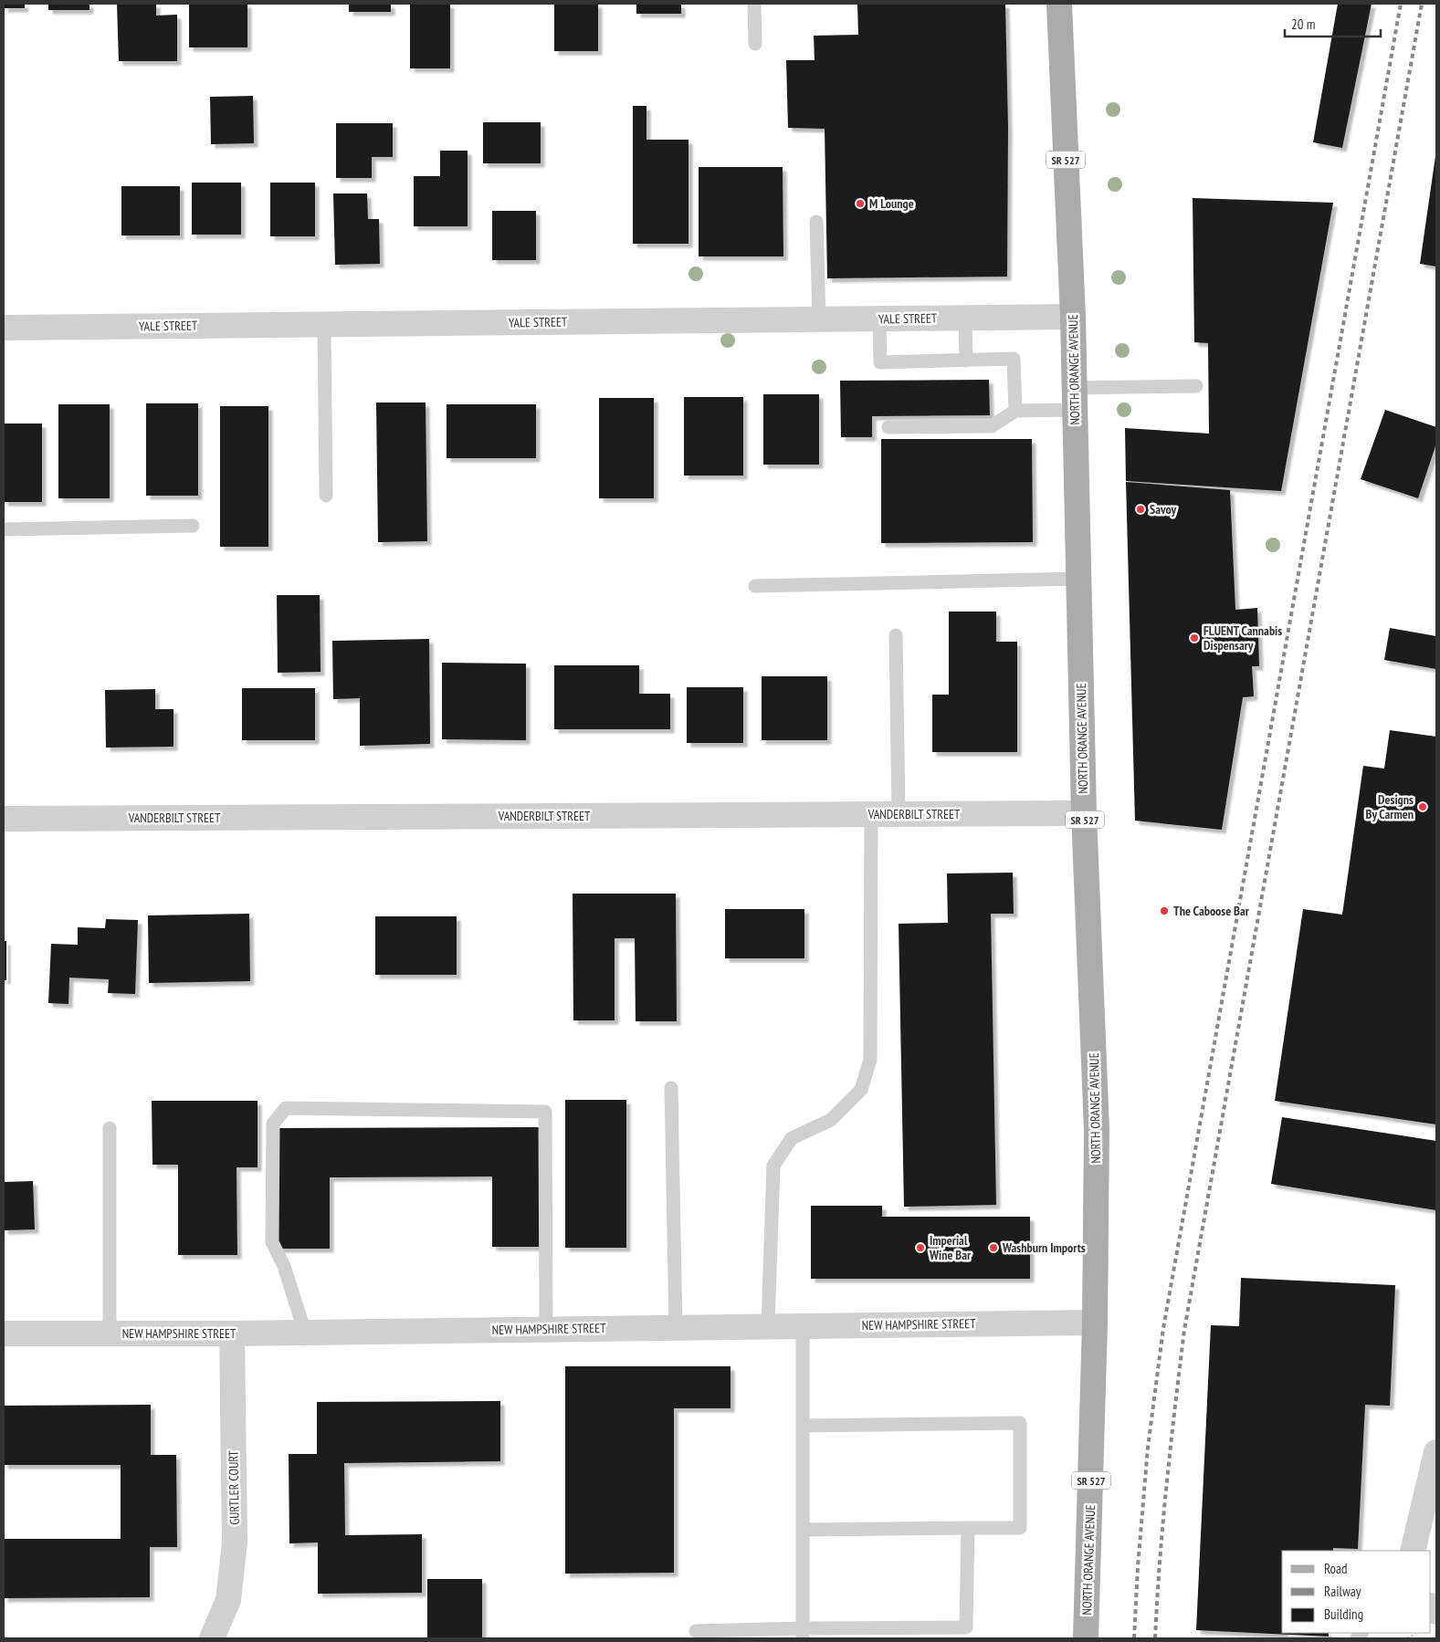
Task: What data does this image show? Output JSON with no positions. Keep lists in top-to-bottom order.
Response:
{
  "streets": {
    "main road": ["SR 527", "NORTH ORANGE AVENUE"],
    "street": [
      "YALE STREET",
      "VANDERBILT STREET",
      "NEW HAMPSHIRE STREET",
      "GURTLER COURT"
    ]
  },
  "crossings": [
    ["YALE STREET", "NORTH ORANGE AVENUE"],
    ["NORTH ORANGE AVENUE", "VANDERBILT STREET"],
    ["NORTH ORANGE AVENUE", "NEW HAMPSHIRE STREET"],
    ["NEW HAMPSHIRE STREET", "GURTLER COURT"]
  ],
  "places": [
    "M Lounge",
    "Savoy",
    "FLUENT Cannabis Dispensary",
    "Designs By Carmen",
    "The Caboose Bar",
    "Imperial Wine Bar",
    "Washburn Imports"
  ],
  "legend": ["Road", "Railway", "Building"],
  "scale_bar": "20 m"
}
